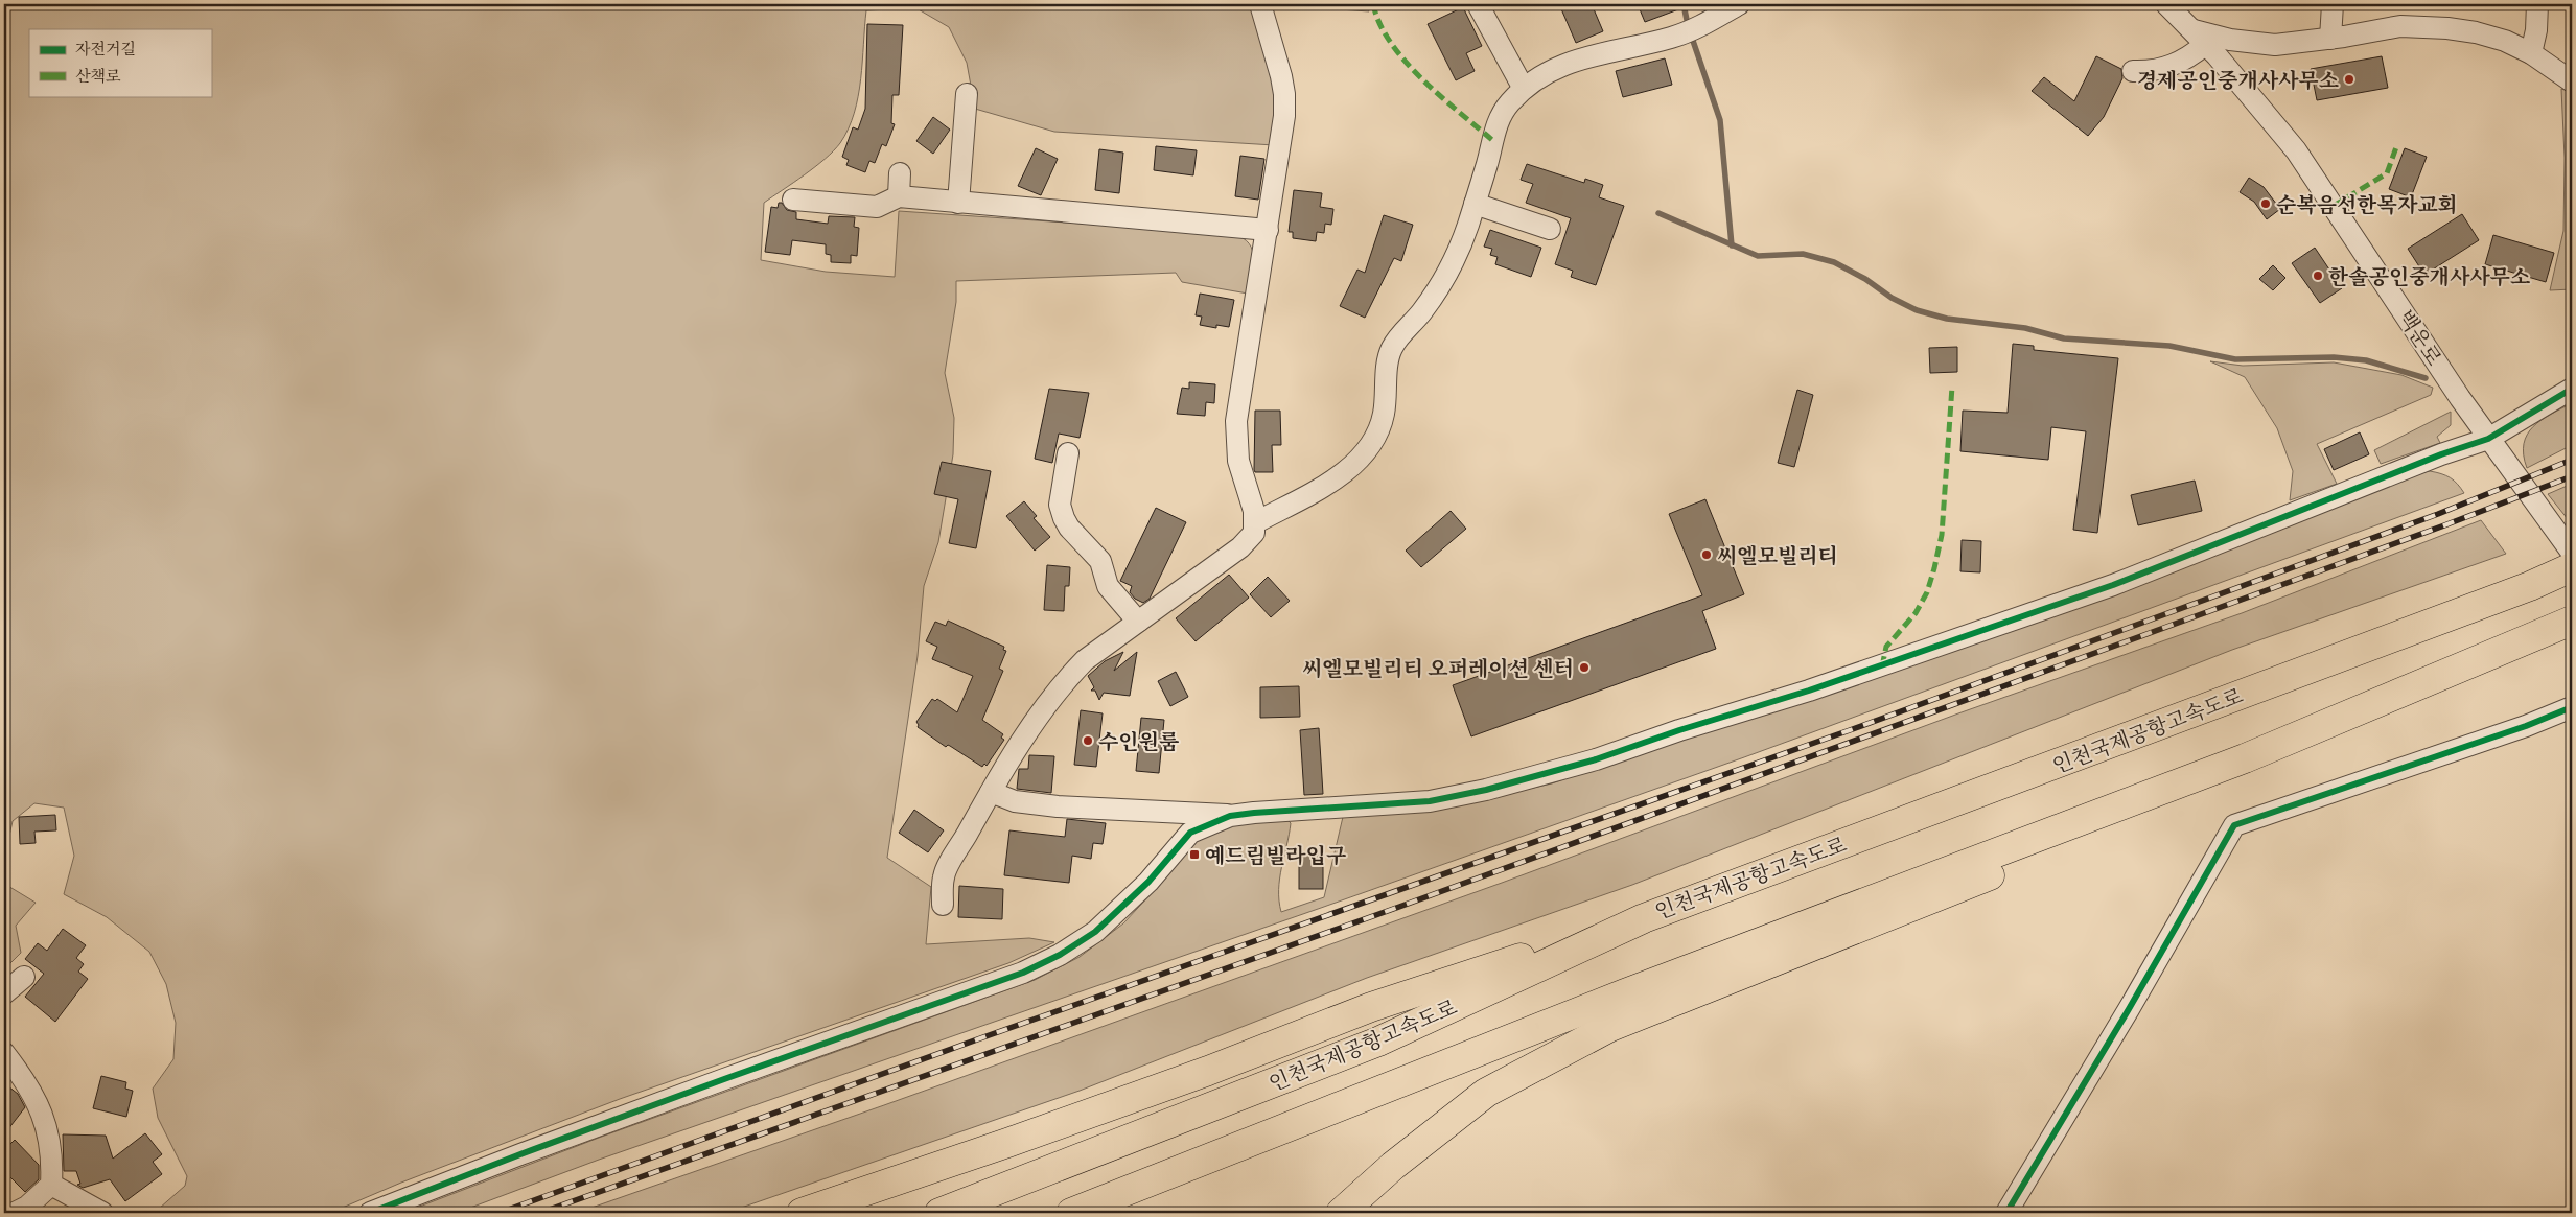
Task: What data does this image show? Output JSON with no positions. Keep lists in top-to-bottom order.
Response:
{
  "streets": {
    "highway": ["인천국제공항고속도로"],
    "street": ["백운로"]
  },
  "places": {
    "other": [
      "경제공인중개사사무소",
      "순복음선한목자교회",
      "한솔공인중개사사무소",
      "씨엘모빌리티",
      "씨엘모빌리티 오퍼레이션 센터",
      "수인원룸"
    ],
    "transit": ["예드림빌라입구"]
  },
  "legend": ["자전거길", "산책로"]
}
